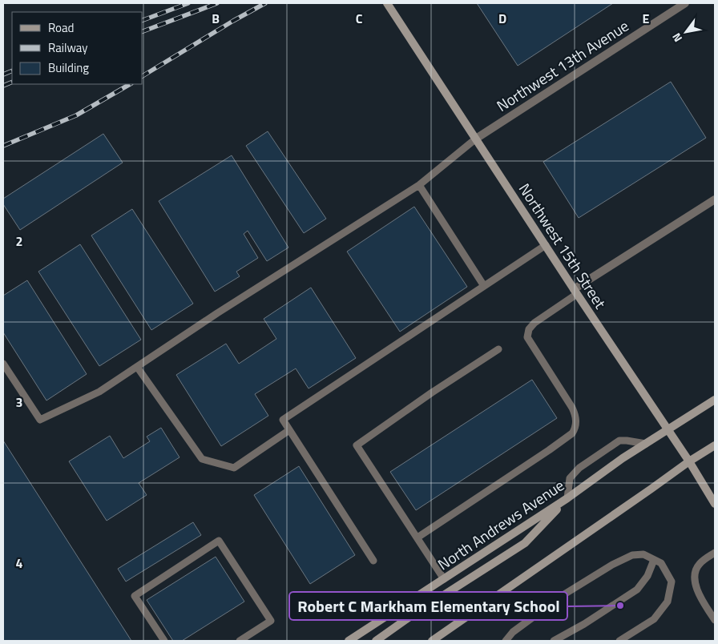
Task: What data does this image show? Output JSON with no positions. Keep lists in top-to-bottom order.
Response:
{
  "streets": {
    "street": ["Northwest 13th Avenue", "Northwest 15th Street", "North Andrews Avenue"]
  },
  "crossings": [
    ["Northwest 13th Avenue", "Northwest 15th Street"],
    ["Northwest 15th Street", "North Andrews Avenue"]
  ],
  "places": ["Robert C Markham Elementary School"],
  "legend": ["Road", "Railway", "Building"],
  "north": "bottom left",
  "grid": {
    "columns": [
      "B",
      "C",
      "D",
      "E"
    ],
    "rows": ["2", "3", "4"]
  }
}
